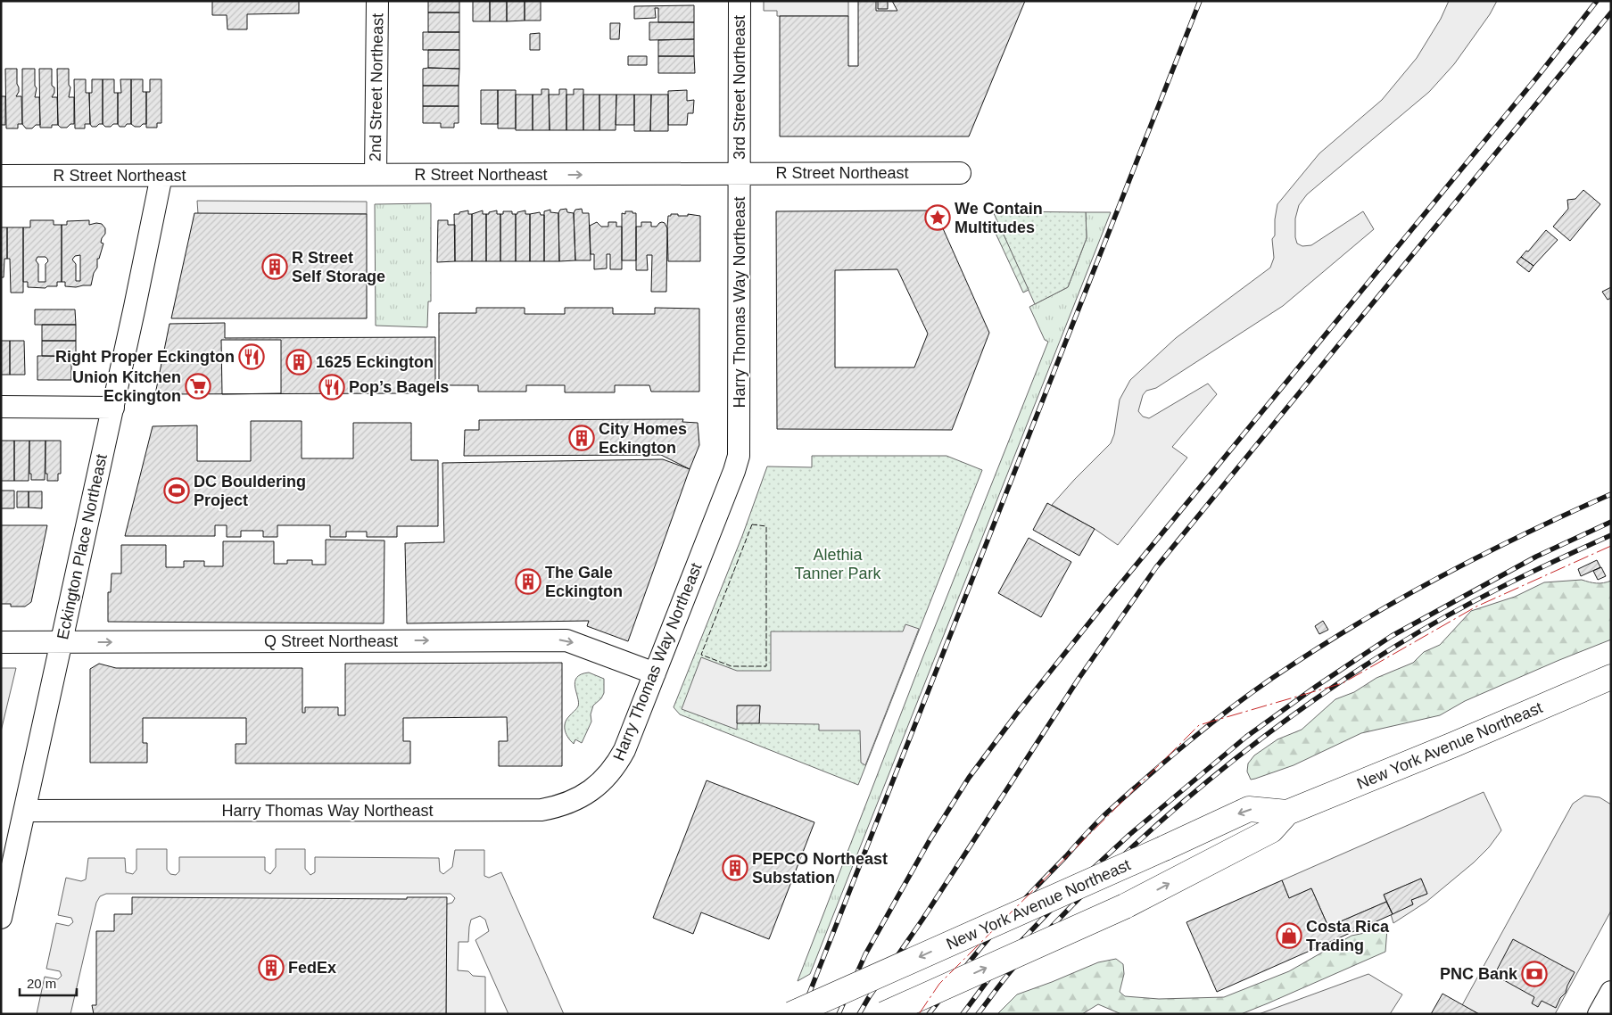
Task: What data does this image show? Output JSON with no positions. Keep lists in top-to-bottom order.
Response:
{
  "streets": {
    "highway": ["New York Avenue Northeast"],
    "street": [
      "2nd Street Northeast",
      "3rd Street Northeast",
      "R Street Northeast",
      "Harry Thomas Way Northeast",
      "Eckington Place Northeast",
      "Q Street Northeast"
    ]
  },
  "crossings": [
    ["2nd Street Northeast", "R Street Northeast"],
    ["3rd Street Northeast", "R Street Northeast"],
    ["3rd Street Northeast", "Harry Thomas Way Northeast"],
    ["R Street Northeast", "Harry Thomas Way Northeast"],
    ["R Street Northeast", "Eckington Place Northeast"],
    ["Harry Thomas Way Northeast", "Eckington Place Northeast"],
    ["Harry Thomas Way Northeast", "Q Street Northeast"],
    ["Eckington Place Northeast", "Q Street Northeast"]
  ],
  "one_way": ["R Street Northeast", "Q Street Northeast"],
  "parks": ["Alethia Tanner Park"],
  "places": {
    "place": ["We Contain Multitudes"],
    "building": [
      "R Street Self Storage",
      "1625 Eckington",
      "City Homes Eckington",
      "The Gale Eckington",
      "PEPCO Northeast Substation",
      "FedEx"
    ],
    "restaurant": ["Right Proper Eckington", "Pop’s Bagels"],
    "supermarket": ["Union Kitchen Eckington"],
    "sports": ["DC Bouldering Project"],
    "shop": ["Costa Rica Trading"],
    "bank": ["PNC Bank"]
  },
  "scale_bar": "20 m"
}
